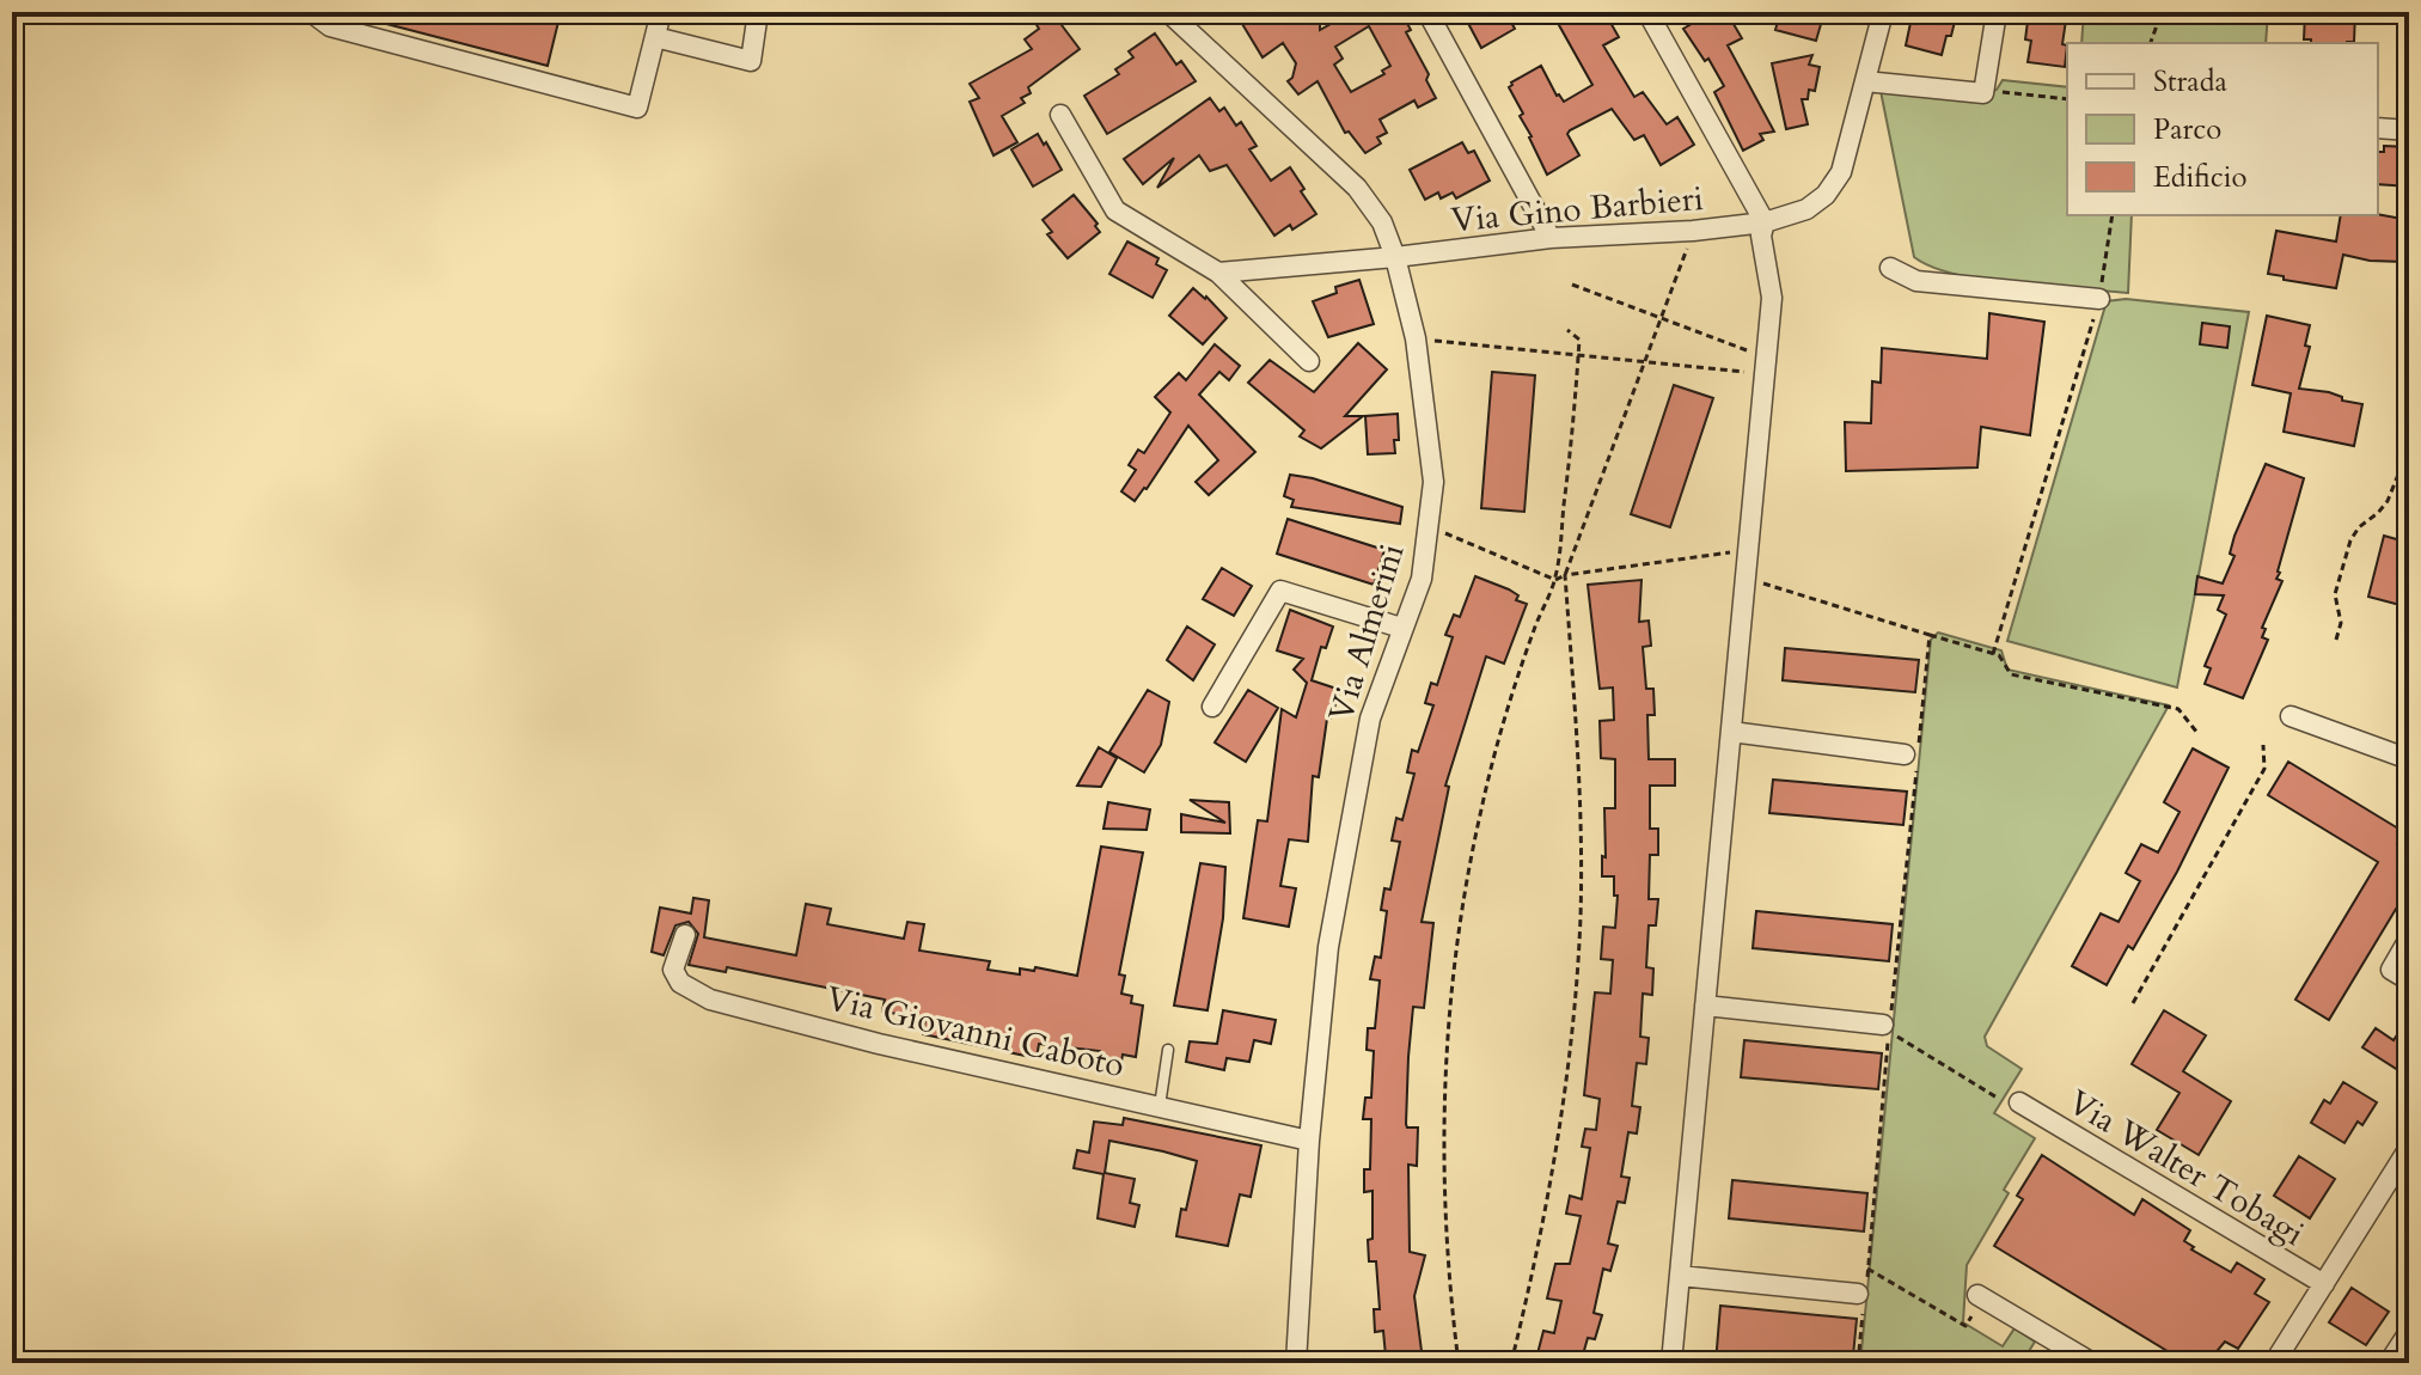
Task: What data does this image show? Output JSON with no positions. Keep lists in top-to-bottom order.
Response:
{
  "streets": {
    "street": [
      "Via Gino Barbieri",
      "Via Almerini",
      "Via Giovanni Caboto",
      "Via Walter Tobagi"
    ]
  },
  "crossings": [
    ["Via Gino Barbieri", "Via Almerini"],
    ["Via Almerini", "Via Giovanni Caboto"]
  ],
  "legend": ["Strada", "Parco", "Edificio"]
}
